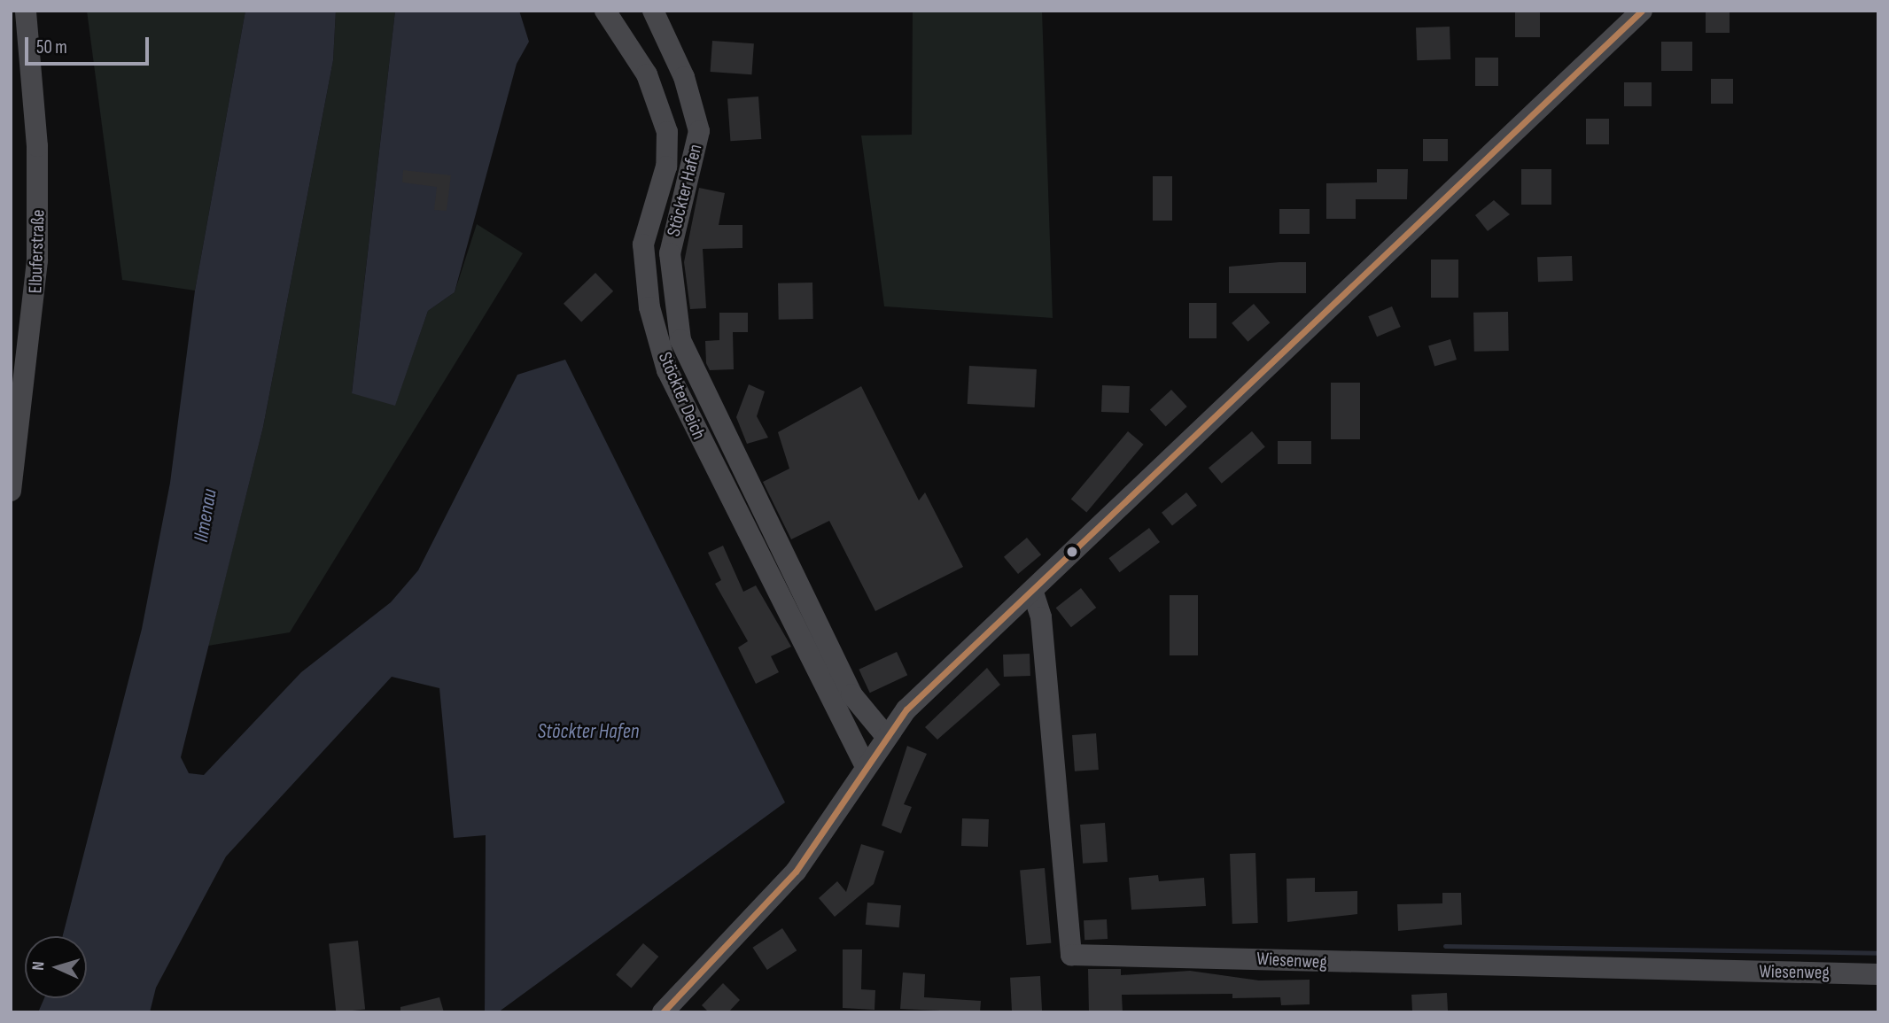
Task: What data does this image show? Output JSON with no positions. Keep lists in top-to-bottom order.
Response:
{
  "streets": {
    "street": [
      "Stöckter Hafen",
      "Elbuferstraße",
      "Stöckter Deich",
      "Wiesenweg"
    ]
  },
  "water": ["Ilmenau", "Stöckter Hafen"],
  "scale_bar": "50 m",
  "north": "left"
}
